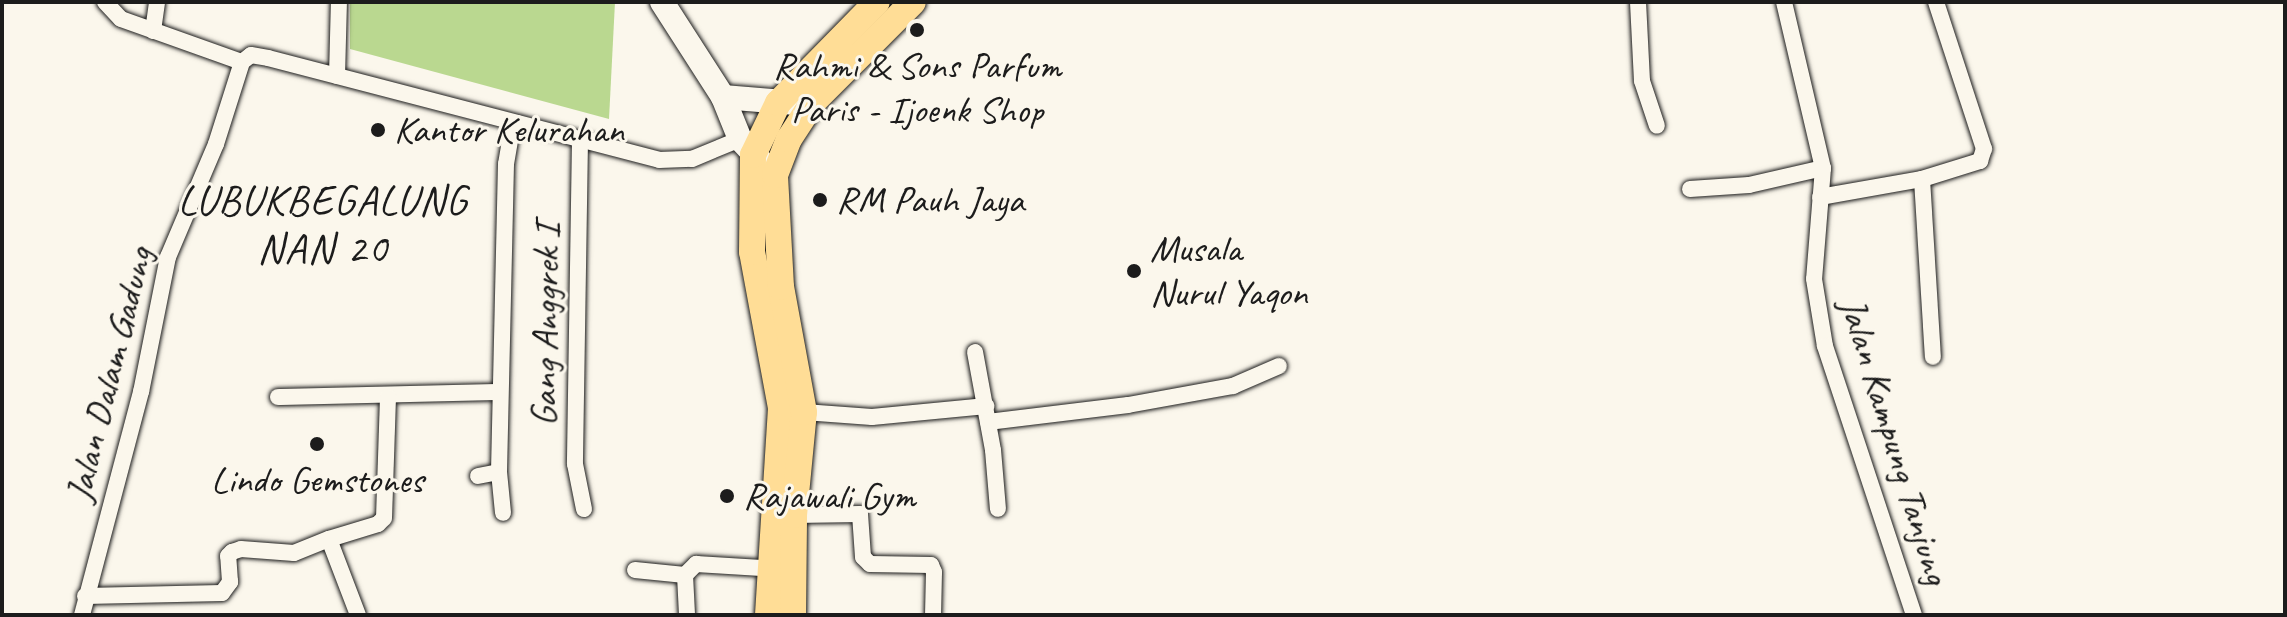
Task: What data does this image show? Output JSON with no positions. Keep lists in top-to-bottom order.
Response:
{
  "streets": {
    "street": ["Gang Anggrek I", "Jalan Dalam Gadung", "Jalan Kampung Tanjung"]
  },
  "districts": ["LUBUKBEGALUNG NAN 20"],
  "places": [
    "Rahmi & Sons Parfum Paris - Ijoenk Shop",
    "Kantor Kelurahan",
    "RM Pauh Jaya",
    "Musala Nurul Yaqon",
    "Lindo Gemstones",
    "Rajawali Gym"
  ]
}
